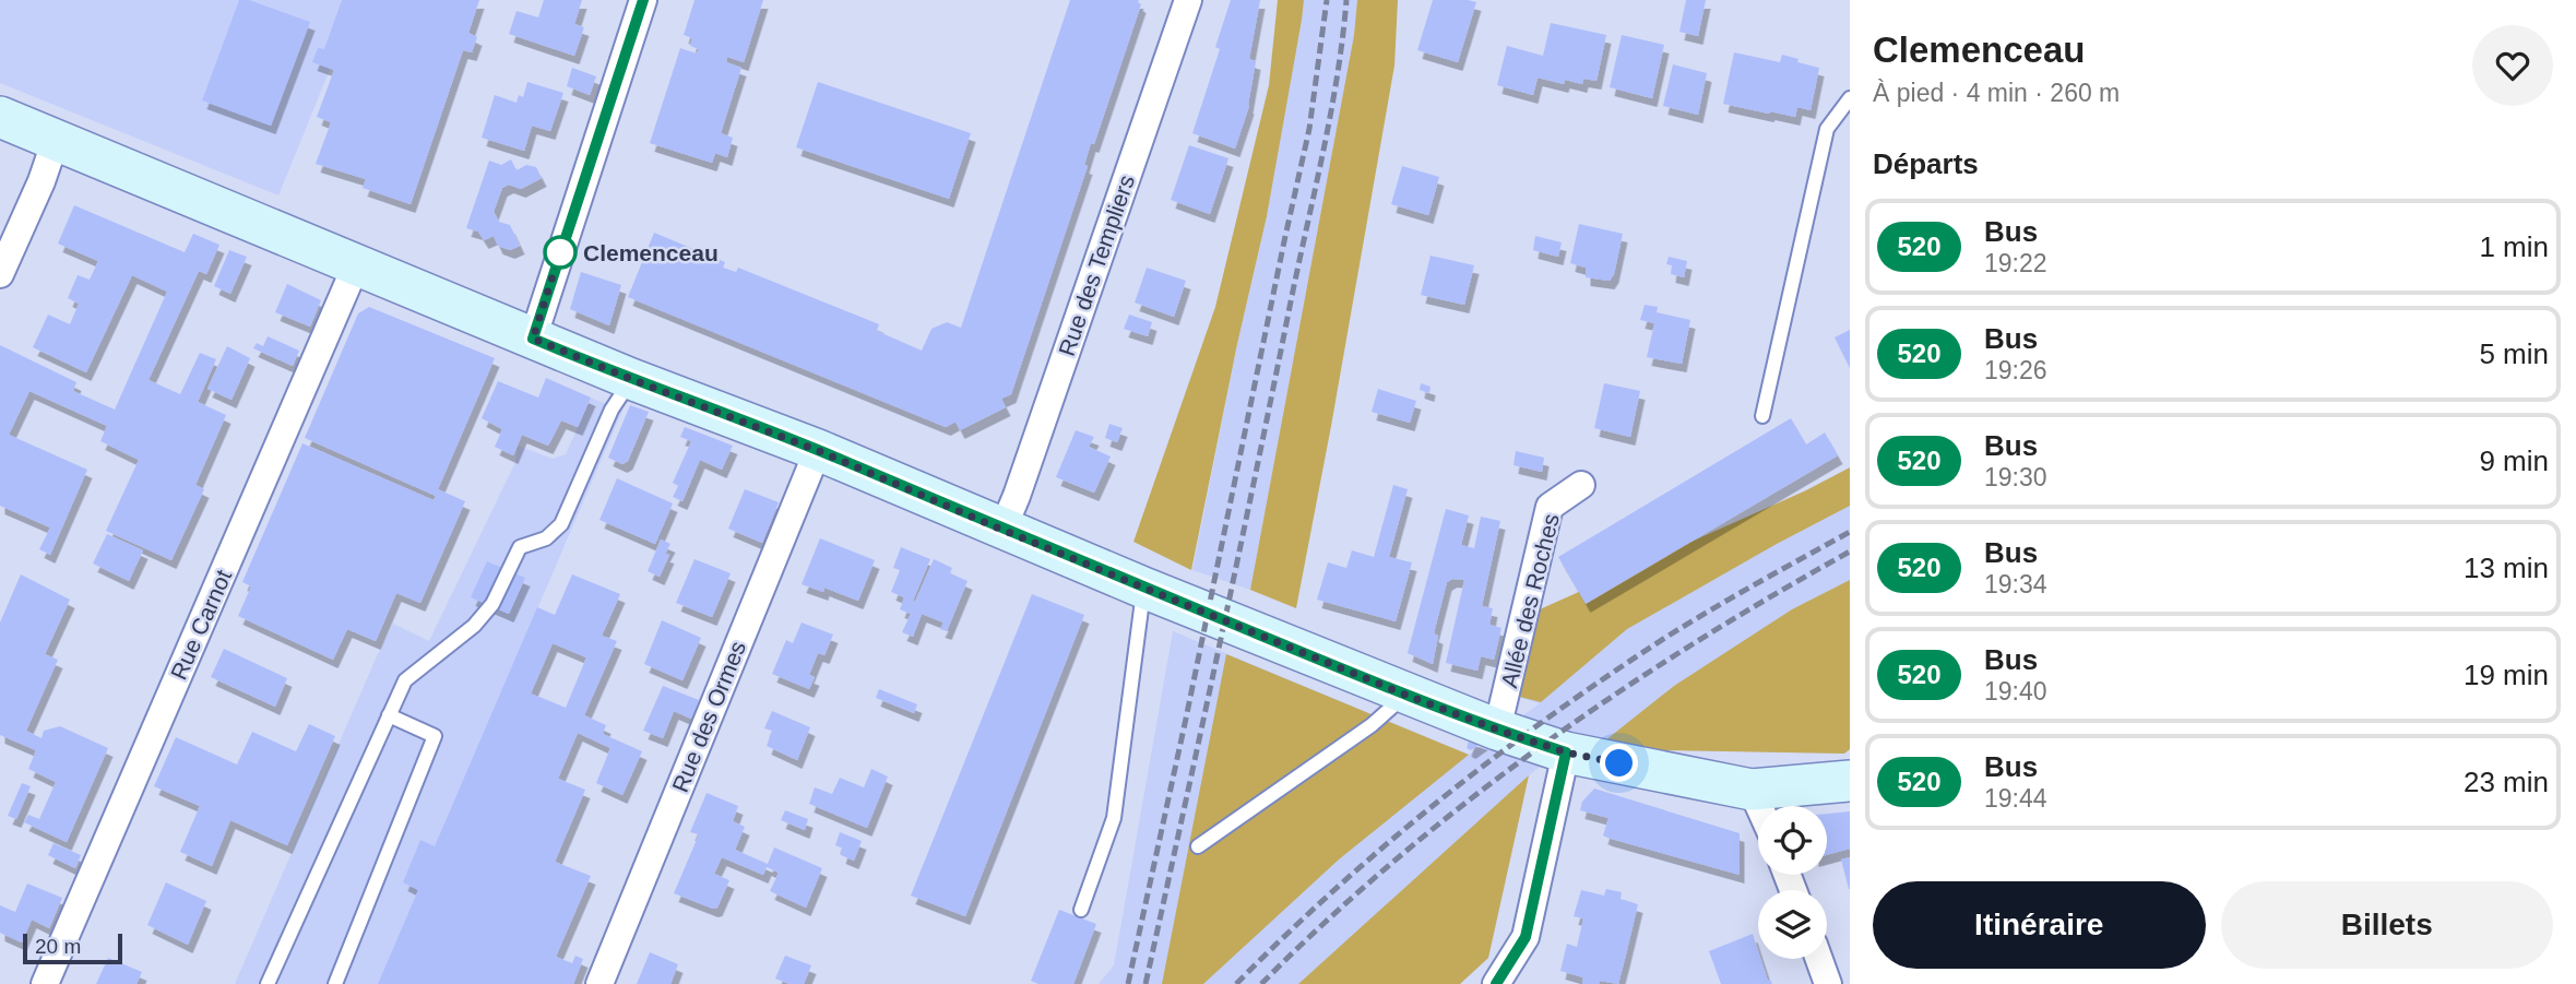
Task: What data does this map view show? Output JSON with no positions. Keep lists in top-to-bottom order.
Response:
{
  "streets": {
    "street": [
      "Rue des Templiers",
      "Allée des Roches",
      "Rue Carnot",
      "Rue des Ormes"
    ]
  },
  "places": ["Clemenceau"],
  "lines": ["bus line 520"],
  "scale_bar": "20 m",
  "page": {
    "heading": [
      ["Clemenceau", "À pied · 4 min · 260 m"],
      "Départs"
    ],
    "list": [
      {
        "mark": "520",
        "name": "Bus",
        "note": "19:22",
        "value": "1 min"
      },
      {
        "mark": "520",
        "name": "Bus",
        "note": "19:26",
        "value": "5 min"
      },
      {
        "mark": "520",
        "name": "Bus",
        "note": "19:30",
        "value": "9 min"
      },
      {
        "mark": "520",
        "name": "Bus",
        "note": "19:34",
        "value": "13 min"
      },
      {
        "mark": "520",
        "name": "Bus",
        "note": "19:40",
        "value": "19 min"
      },
      {
        "mark": "520",
        "name": "Bus",
        "note": "19:44",
        "value": "23 min"
      }
    ],
    "buttons": ["Itinéraire", "Billets"],
    "scale": "20 m"
  }
}
